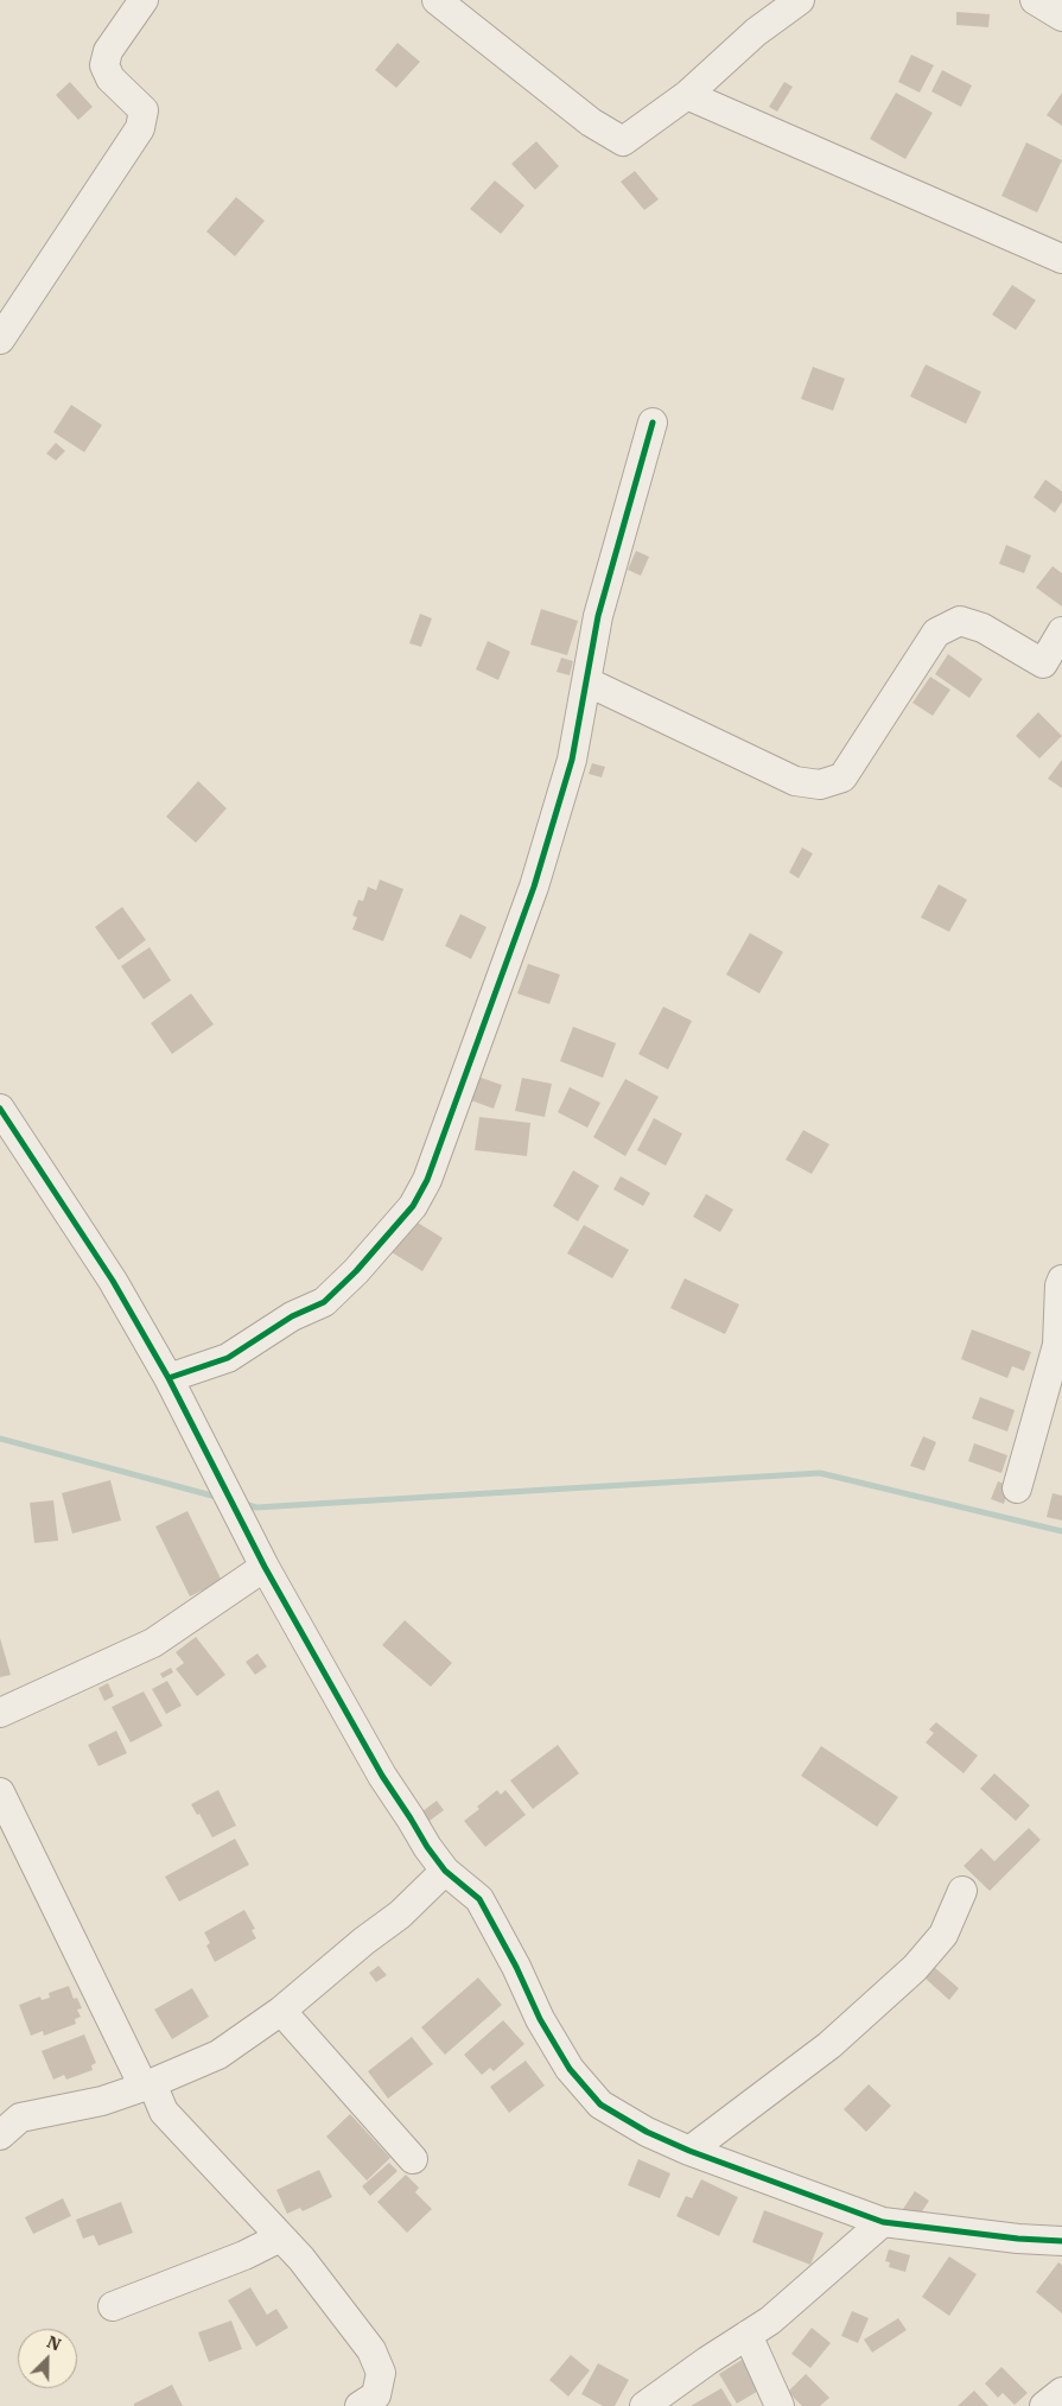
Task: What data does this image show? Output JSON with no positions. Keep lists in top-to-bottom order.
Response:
{
  "north": "top right"
}
